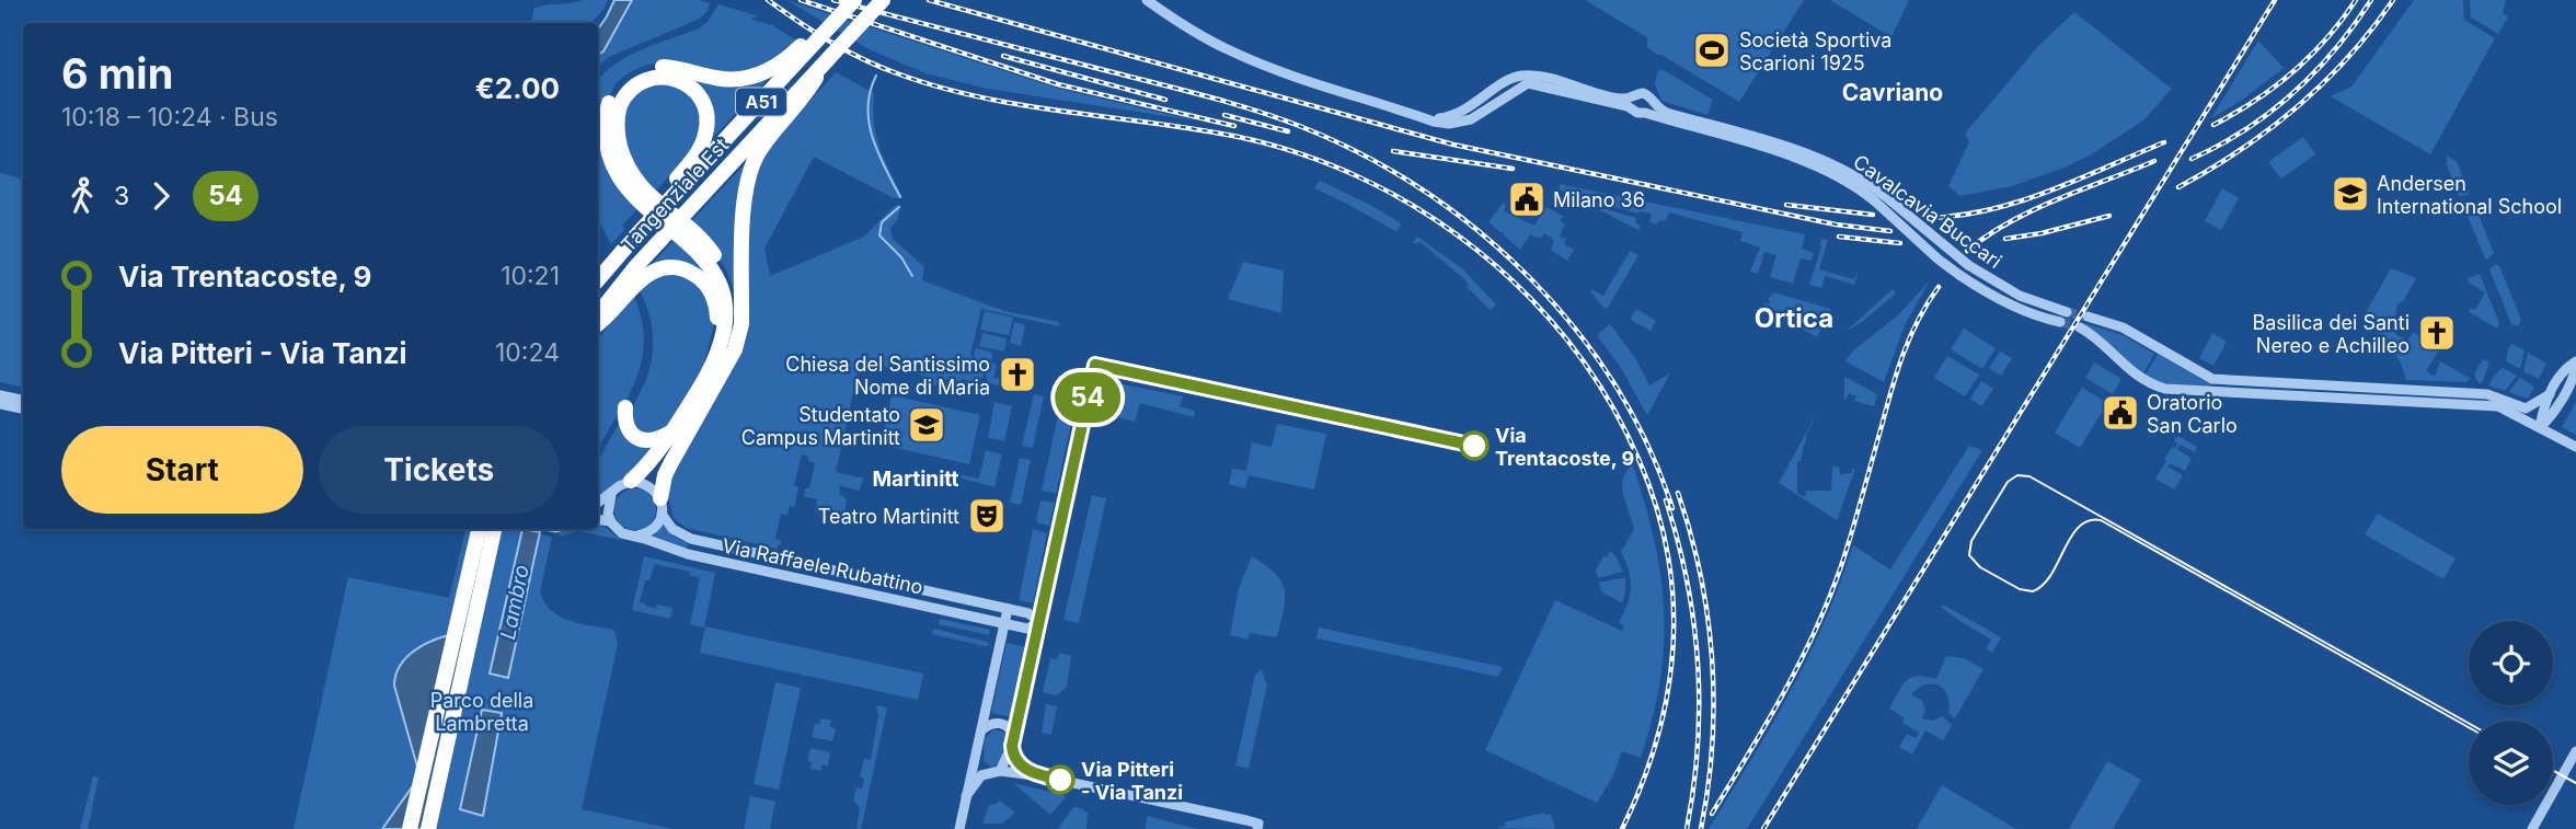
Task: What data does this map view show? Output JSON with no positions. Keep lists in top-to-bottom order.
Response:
{
  "streets": {
    "highway": ["A51", "Tangenziale Est"],
    "street": ["Cavalcavia Buccari", "Via Raffaele Rubattino"]
  },
  "districts": ["Cavriano", "Ortica", "Martinitt"],
  "water": ["Lambro"],
  "parks": ["Parco della Lambretta"],
  "places": {
    "sports": ["Società Sportiva Scarioni 1925"],
    "school or university": ["Andersen International School", "Studentato Campus Martinitt"],
    "public building": ["Milano 36", "Oratorio San Carlo"],
    "church": ["Basilica dei Santi Nereo e Achilleo", "Chiesa del Santissimo Nome di Maria"],
    "other": ["Via Trentacoste, 9", "Via Pitteri - Via Tanzi"],
    "theatre": ["Teatro Martinitt"]
  },
  "lines": ["bus line 54"],
  "page": {
    "on_map": "54",
    "heading": ["6 min", "10:18 – 10:24 · Bus", "€2.00"],
    "legs": ["3", "54"],
    "list": [
      {
        "name": "Via Trentacoste, 9",
        "value": "10:21"
      },
      {
        "name": "Via Pitteri - Via Tanzi",
        "value": "10:24"
      }
    ],
    "buttons": ["Start", "Tickets"]
  }
}
